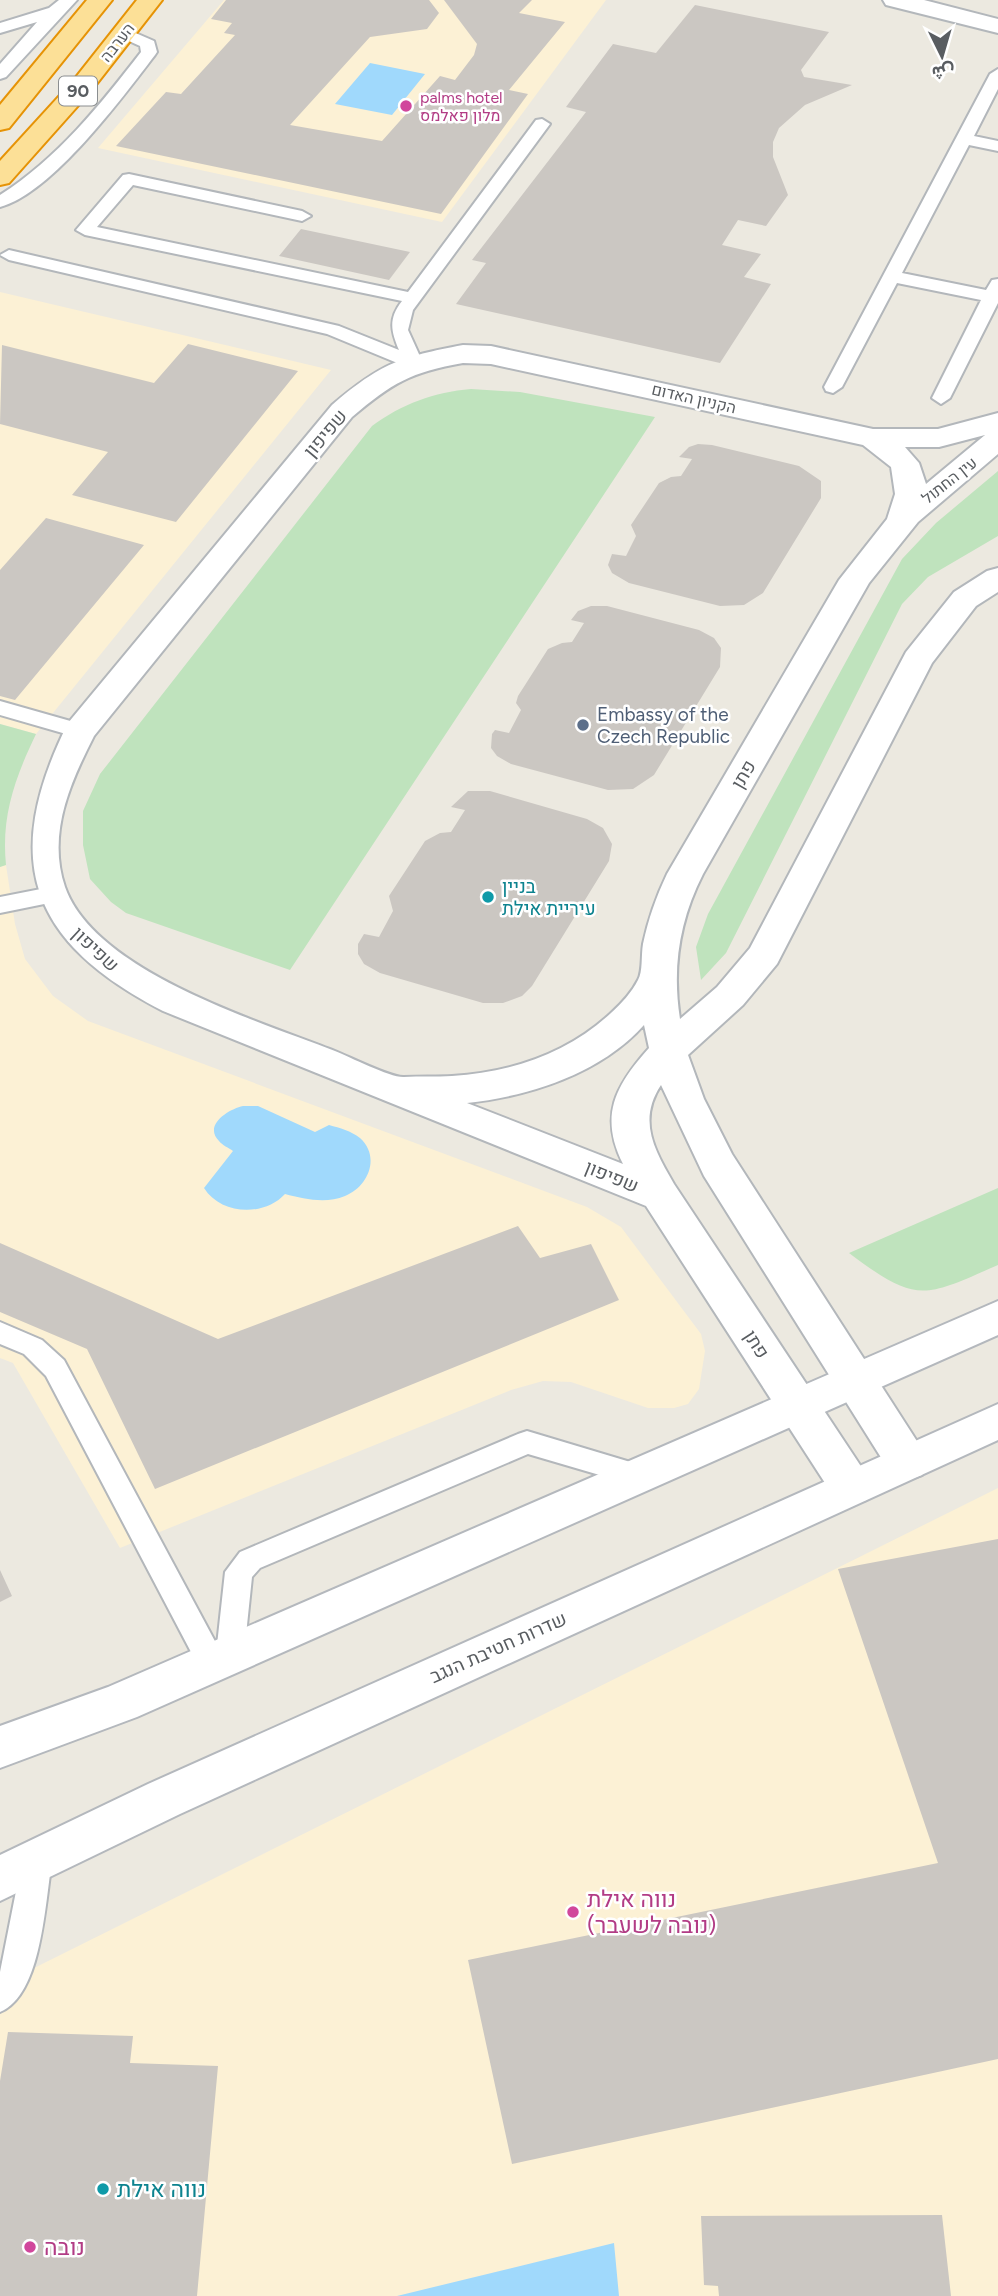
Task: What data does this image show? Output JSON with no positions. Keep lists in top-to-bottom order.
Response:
{
  "streets": {
    "highway": ["הערבה", "90"],
    "street": [
      "הקניון האדום",
      "שפיפון",
      "עין החתול",
      "פתן",
      "שדרות חטיבת הנגב"
    ]
  },
  "crossings": [
    ["הקניון האדום", "שפיפון"],
    ["הקניון האדום", "עין החתול"],
    ["הקניון האדום", "פתן"],
    ["שפיפון", "פתן"],
    ["עין החתול", "פתן"],
    ["פתן", "שדרות חטיבת הנגב"]
  ],
  "places": [
    "palms hotel מלון פאלמס",
    "Embassy of the Czech Republic",
    "בניין עיריית אילת",
    "נווה אילת (נובה לשעבר)",
    "נווה אילת",
    "נובה"
  ],
  "north": "bottom"
}
